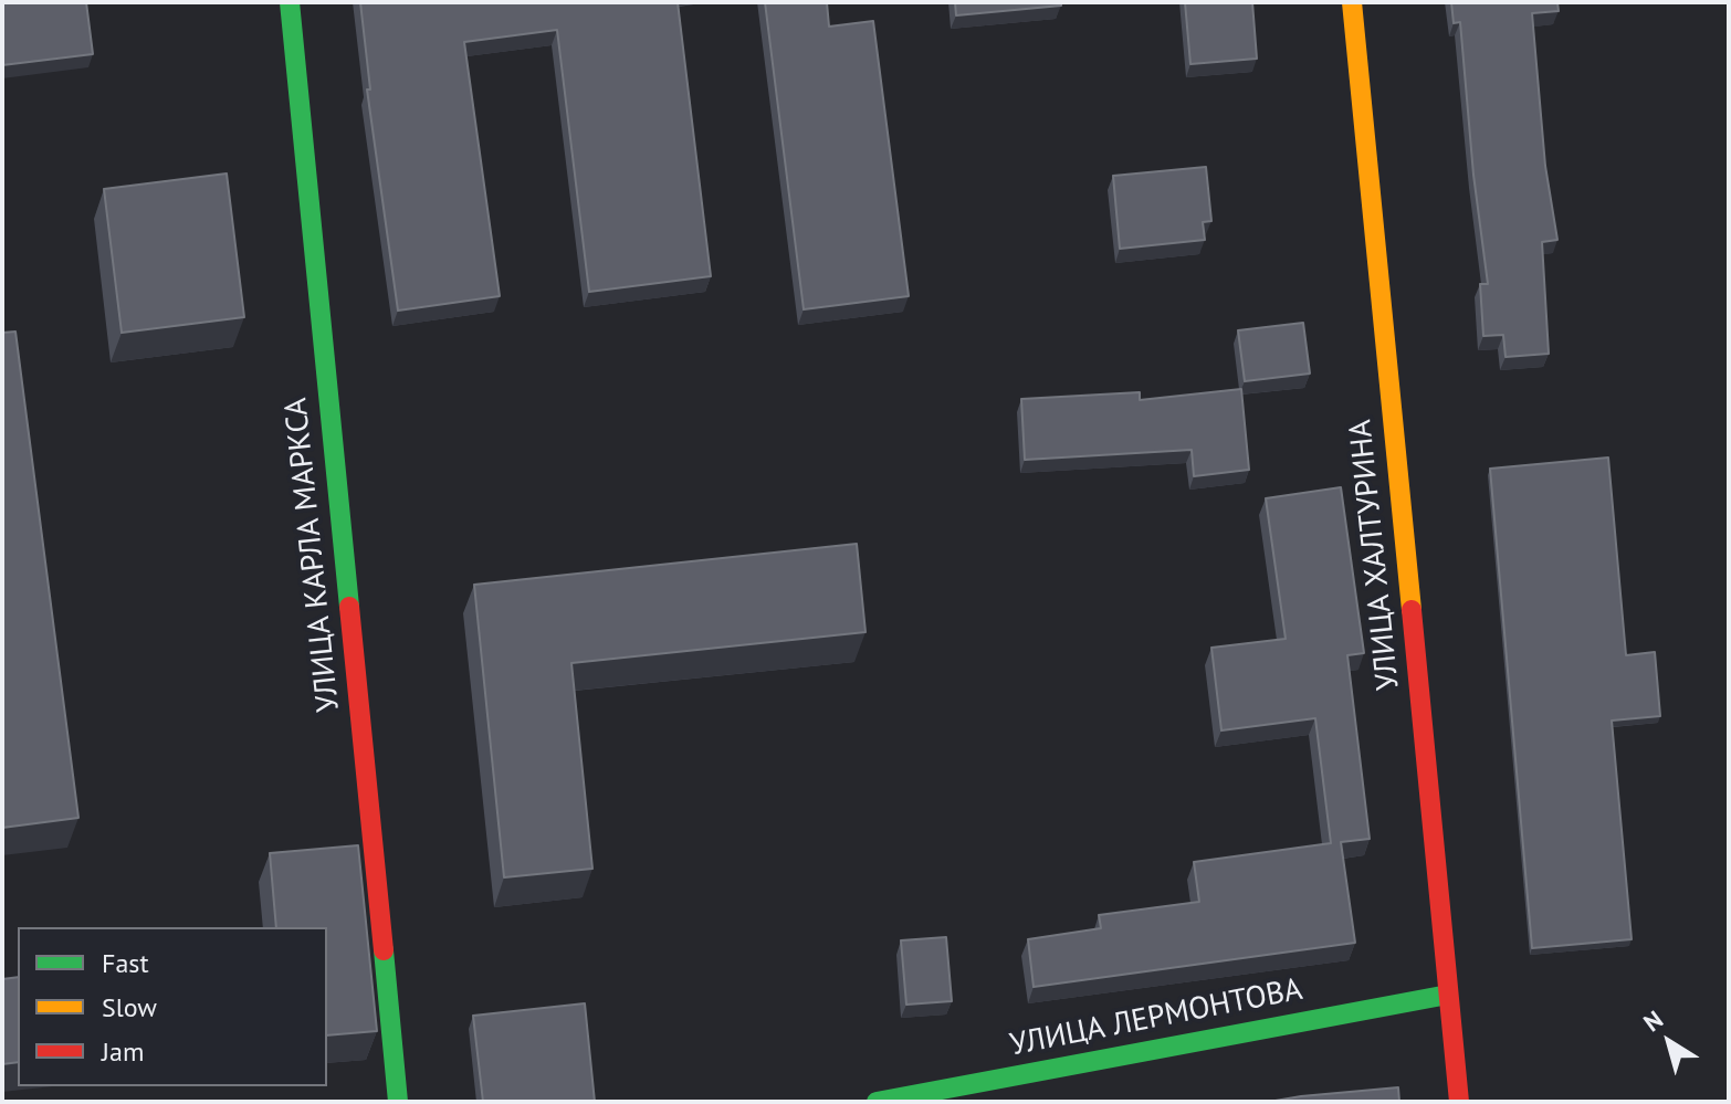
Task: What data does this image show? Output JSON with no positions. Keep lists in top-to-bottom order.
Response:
{
  "streets": {
    "street": ["УЛИЦА КАРЛА МАРКСА", "УЛИЦА ХАЛТУРИНА", "УЛИЦА ЛЕРМОНТОВА"]
  },
  "crossings": [
    ["УЛИЦА ХАЛТУРИНА", "УЛИЦА ЛЕРМОНТОВА"]
  ],
  "legend": ["Fast", "Slow", "Jam"],
  "north": "top left"
}
